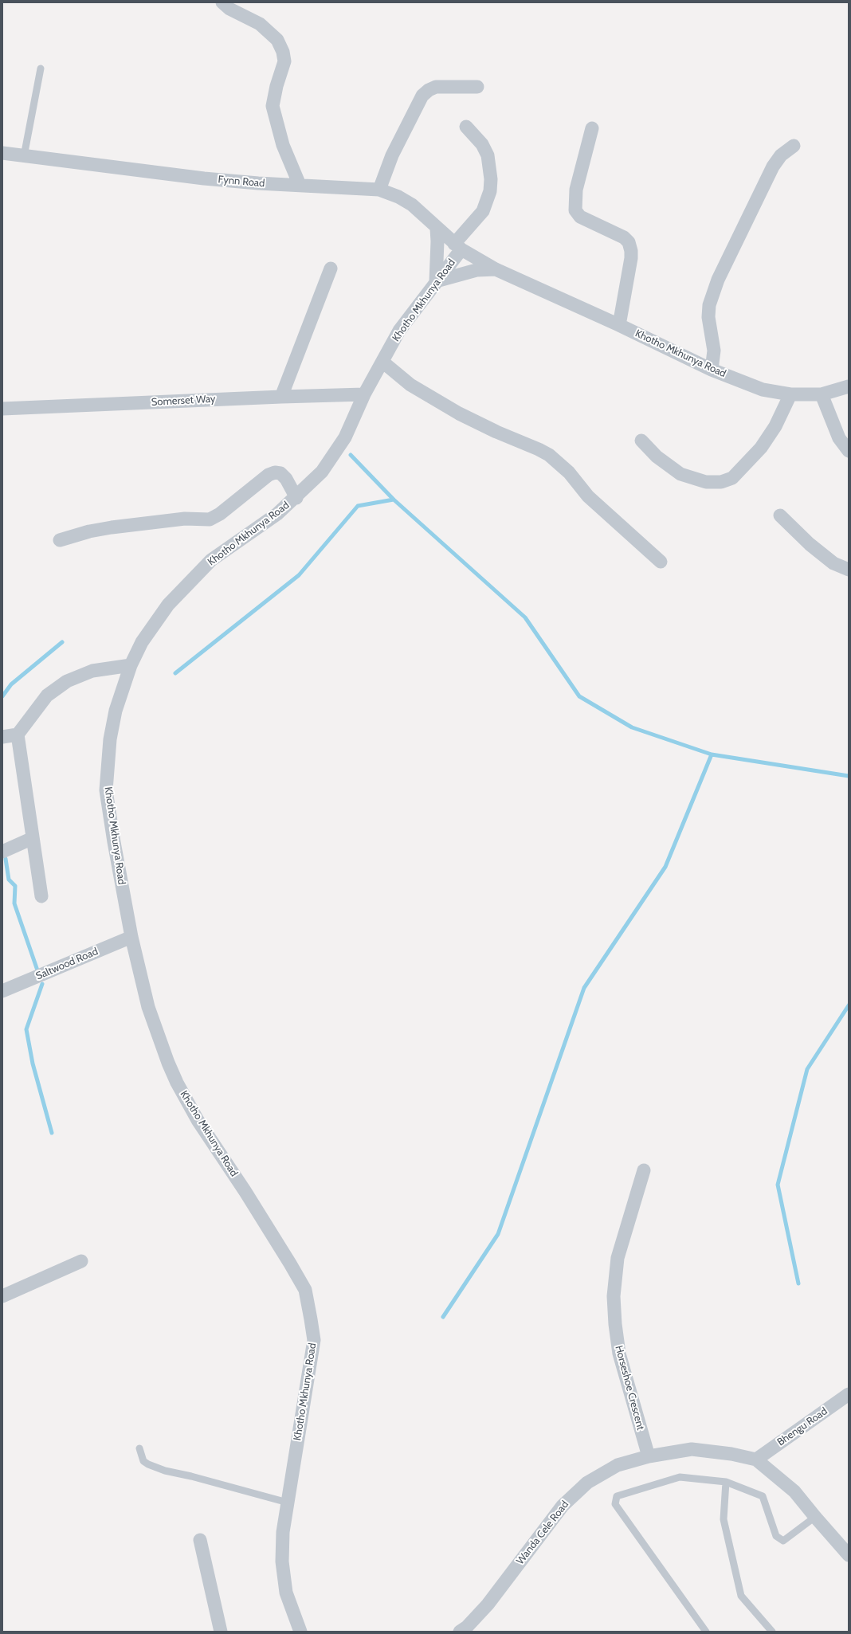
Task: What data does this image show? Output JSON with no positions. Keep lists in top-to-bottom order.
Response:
{
  "streets": {
    "street": [
      "Fynn Road",
      "Khotho Mkhunya Road",
      "Somerset Way",
      "Saltwood Road",
      "Horseshoe Crescent",
      "Bhengu Road",
      "Wanda Cele Road"
    ]
  },
  "crossings": [
    ["Fynn Road", "Khotho Mkhunya Road"],
    ["Khotho Mkhunya Road", "Somerset Way"],
    ["Khotho Mkhunya Road", "Saltwood Road"],
    ["Horseshoe Crescent", "Wanda Cele Road"],
    ["Bhengu Road", "Wanda Cele Road"]
  ]
}
